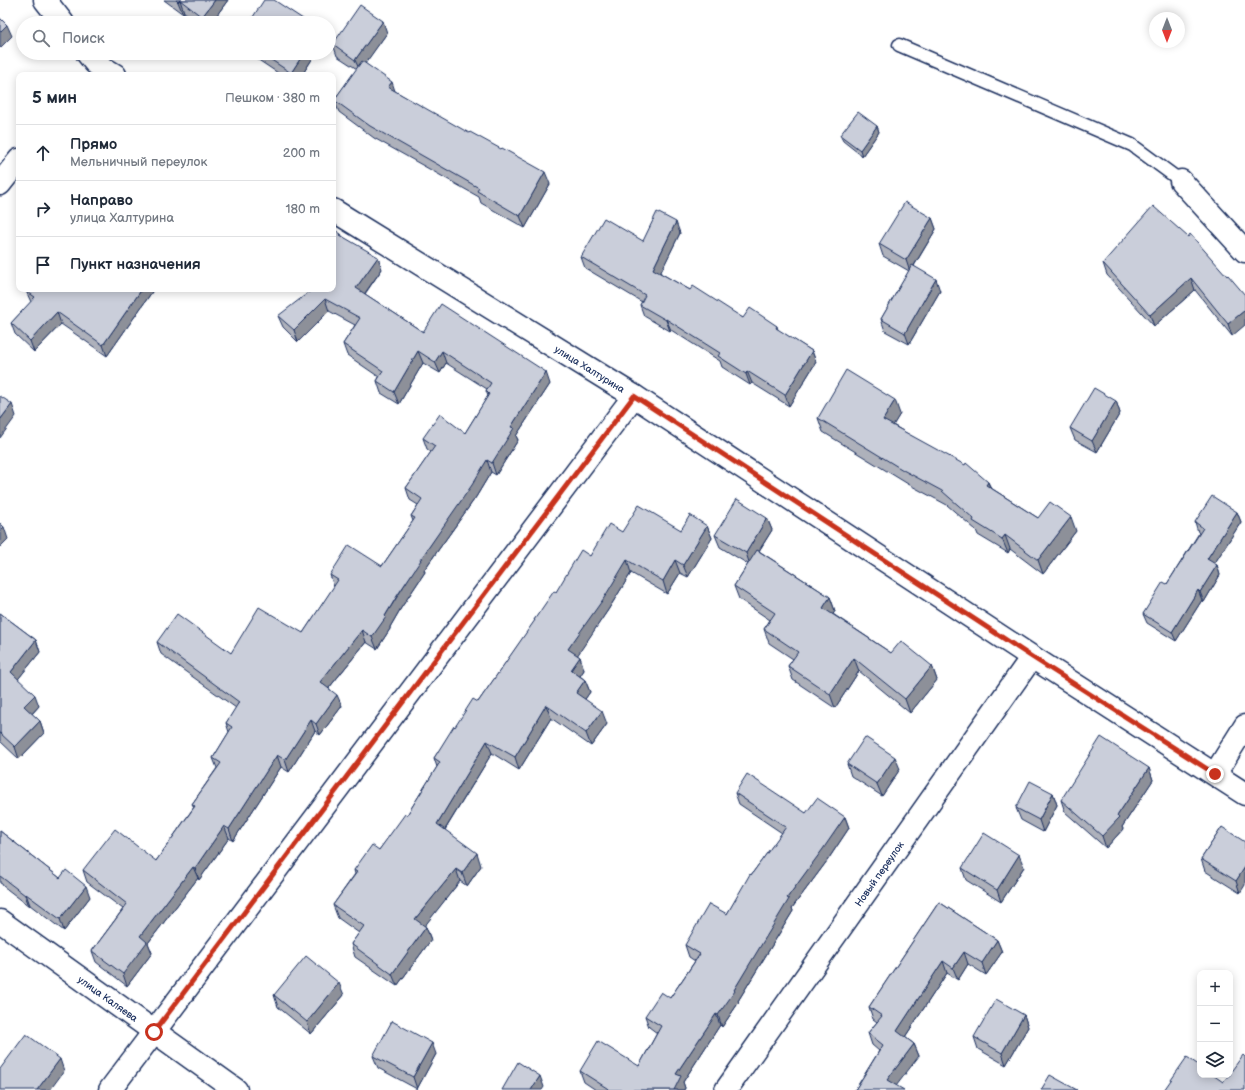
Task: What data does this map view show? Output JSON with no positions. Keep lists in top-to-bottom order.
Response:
{
  "streets": {
    "street": ["улица Халтурина", "Новый переулок", "улица Каляева"]
  },
  "crossings": [
    ["улица Халтурина", "Новый переулок"]
  ],
  "north": "bottom",
  "page": {
    "search": "Поиск",
    "heading": ["5 мин", "Пешком · 380 m"],
    "list": [
      ["Прямо", "Мельничный переулок", "200 m"],
      ["Направо", "улица Халтурина", "180 m"],
      "Пункт назначения"
    ],
    "map_buttons": ["+", "−"]
  }
}
